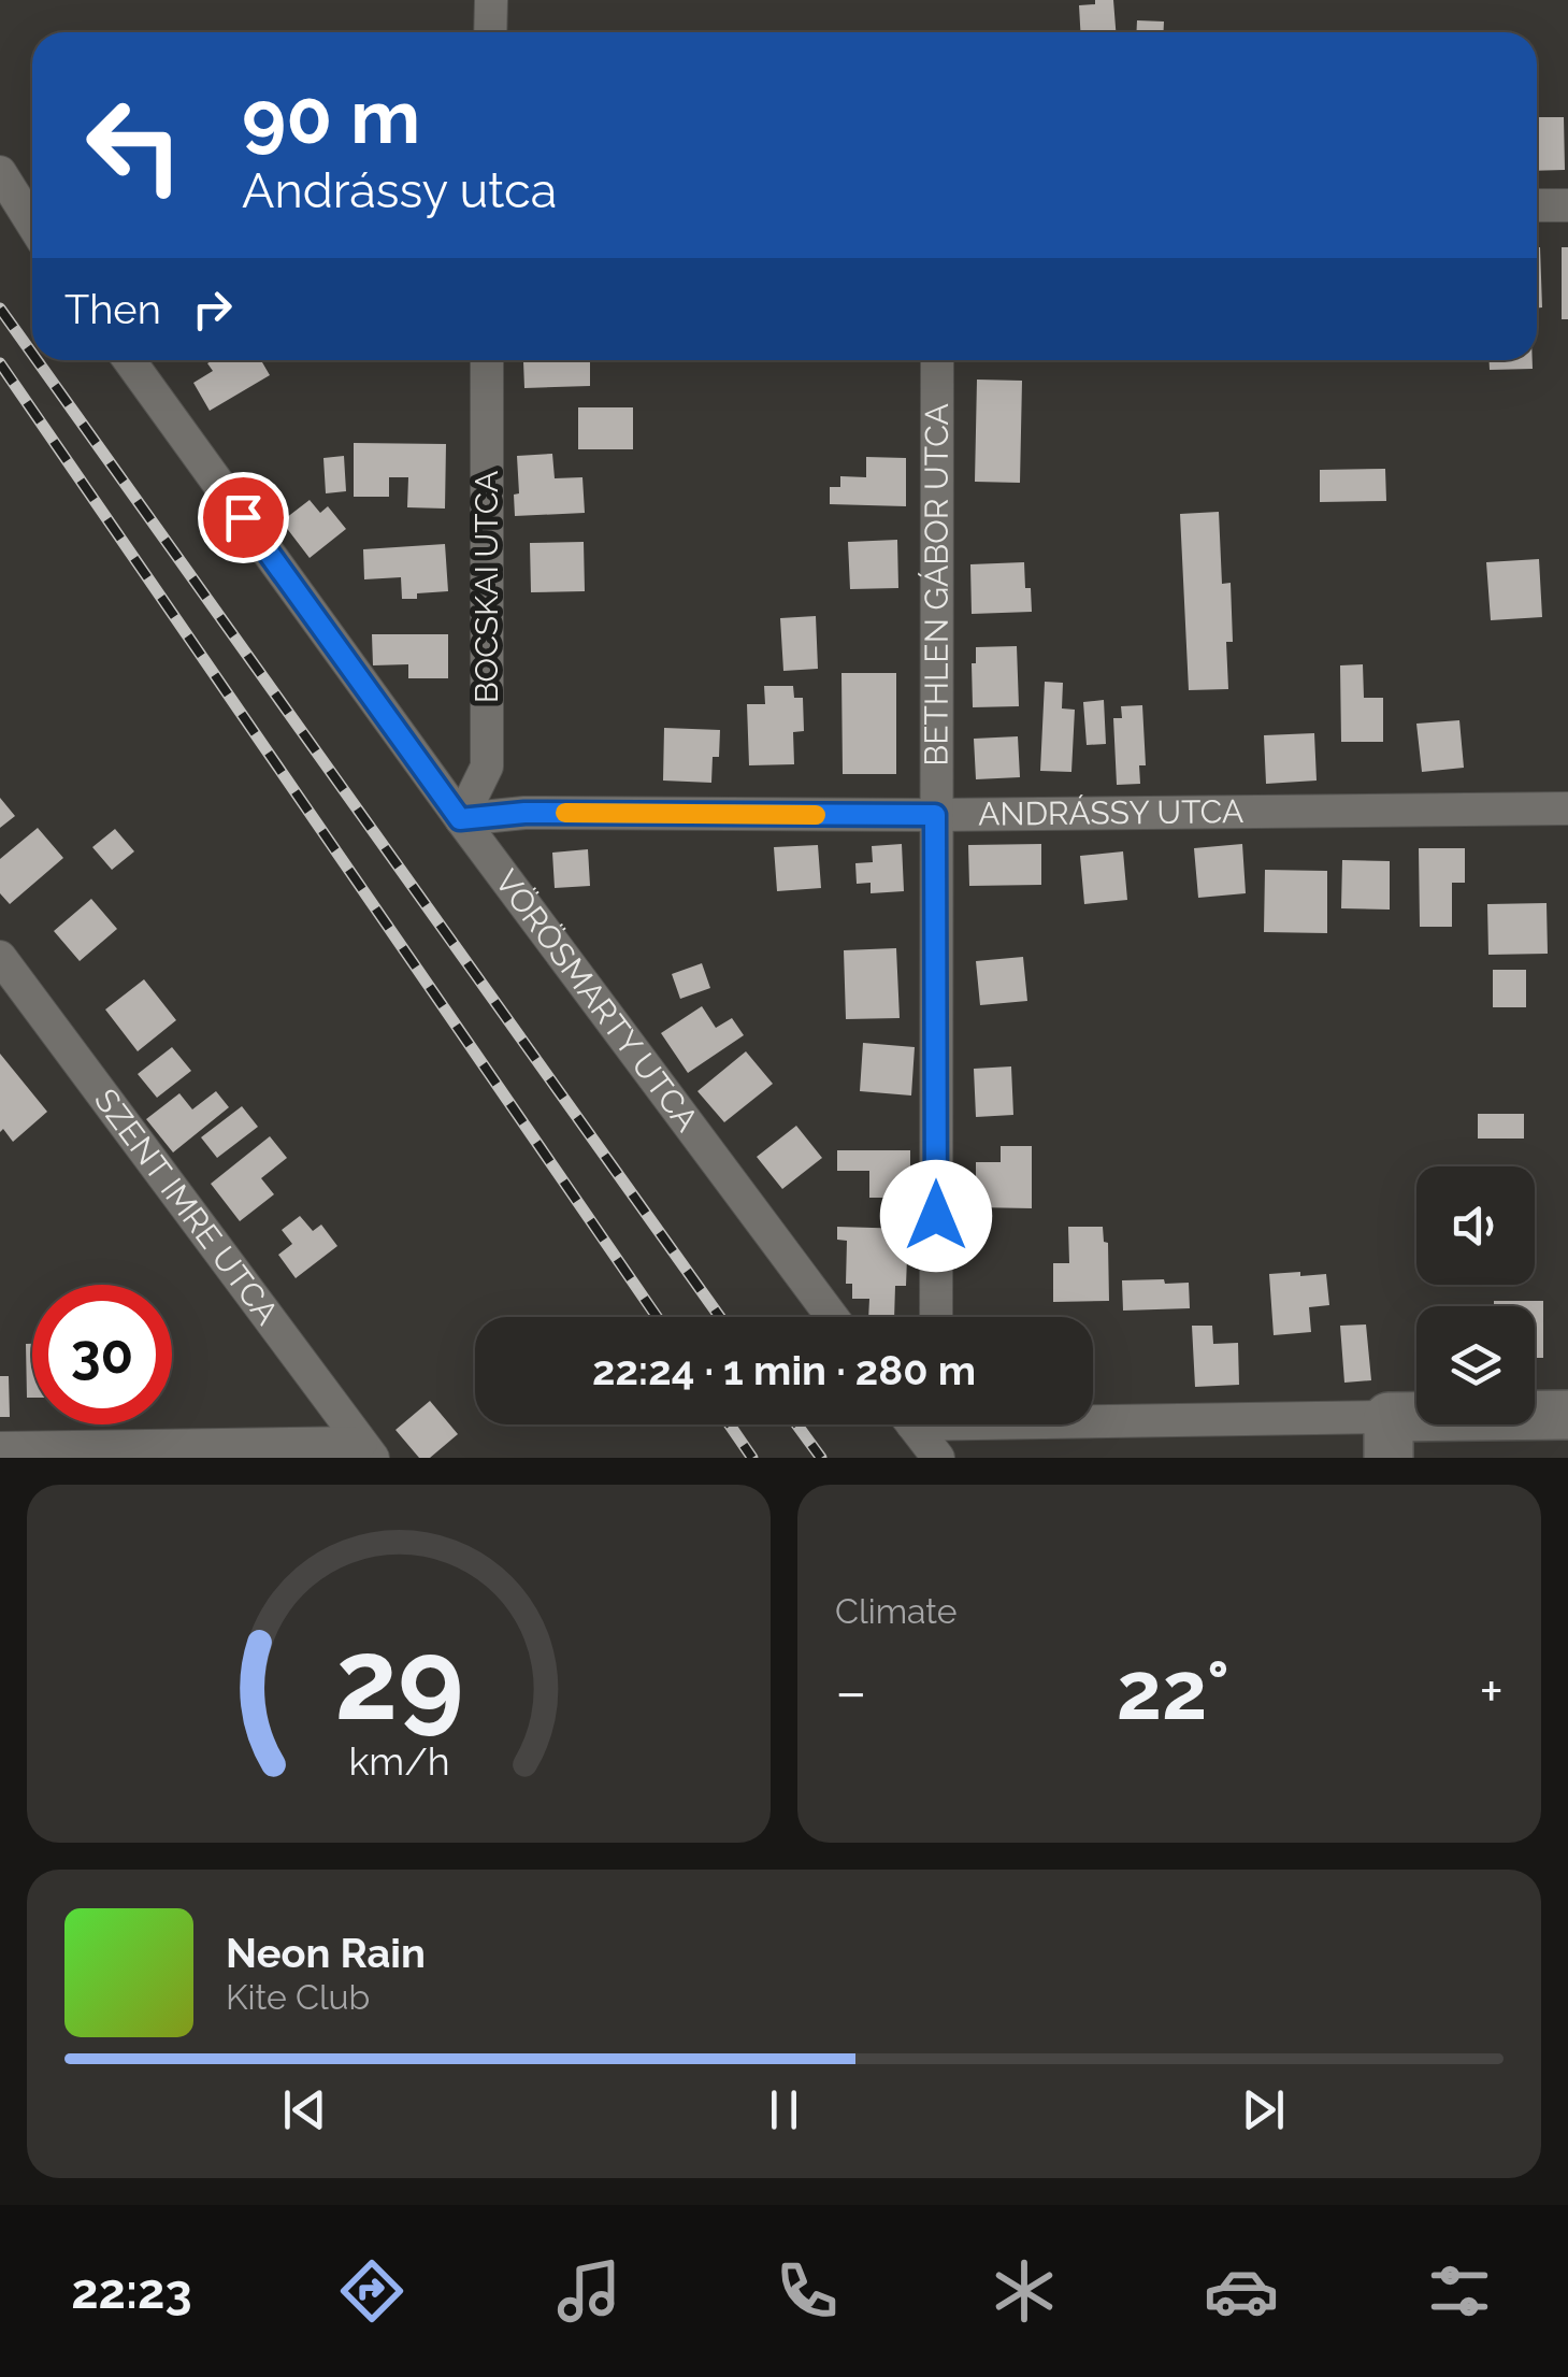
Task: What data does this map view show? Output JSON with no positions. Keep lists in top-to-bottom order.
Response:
{
  "streets": {
    "street": [
      "BETHLEN GÁBOR UTCA",
      "BOCSKAI UTCA",
      "ANDRÁSSY UTCA",
      "VÖRÖSMARTY UTCA",
      "SZENT IMRE UTCA"
    ]
  },
  "crossings": [
    ["BETHLEN GÁBOR UTCA", "ANDRÁSSY UTCA"],
    ["BOCSKAI UTCA", "ANDRÁSSY UTCA"],
    ["BOCSKAI UTCA", "VÖRÖSMARTY UTCA"],
    ["ANDRÁSSY UTCA", "VÖRÖSMARTY UTCA"]
  ],
  "page": {
    "turn": ["90 m", "Andrássy utca"],
    "then": "Then",
    "limit": "30",
    "trip": "22:24 · 1 min · 280 m",
    "tile": "Climate",
    "heat": ["−", "22°", "+"],
    "song": ["Neon Rain", "Kite Club"],
    "tabs": "22:23",
    "gauge": ["29", "km/h"]
  }
}
